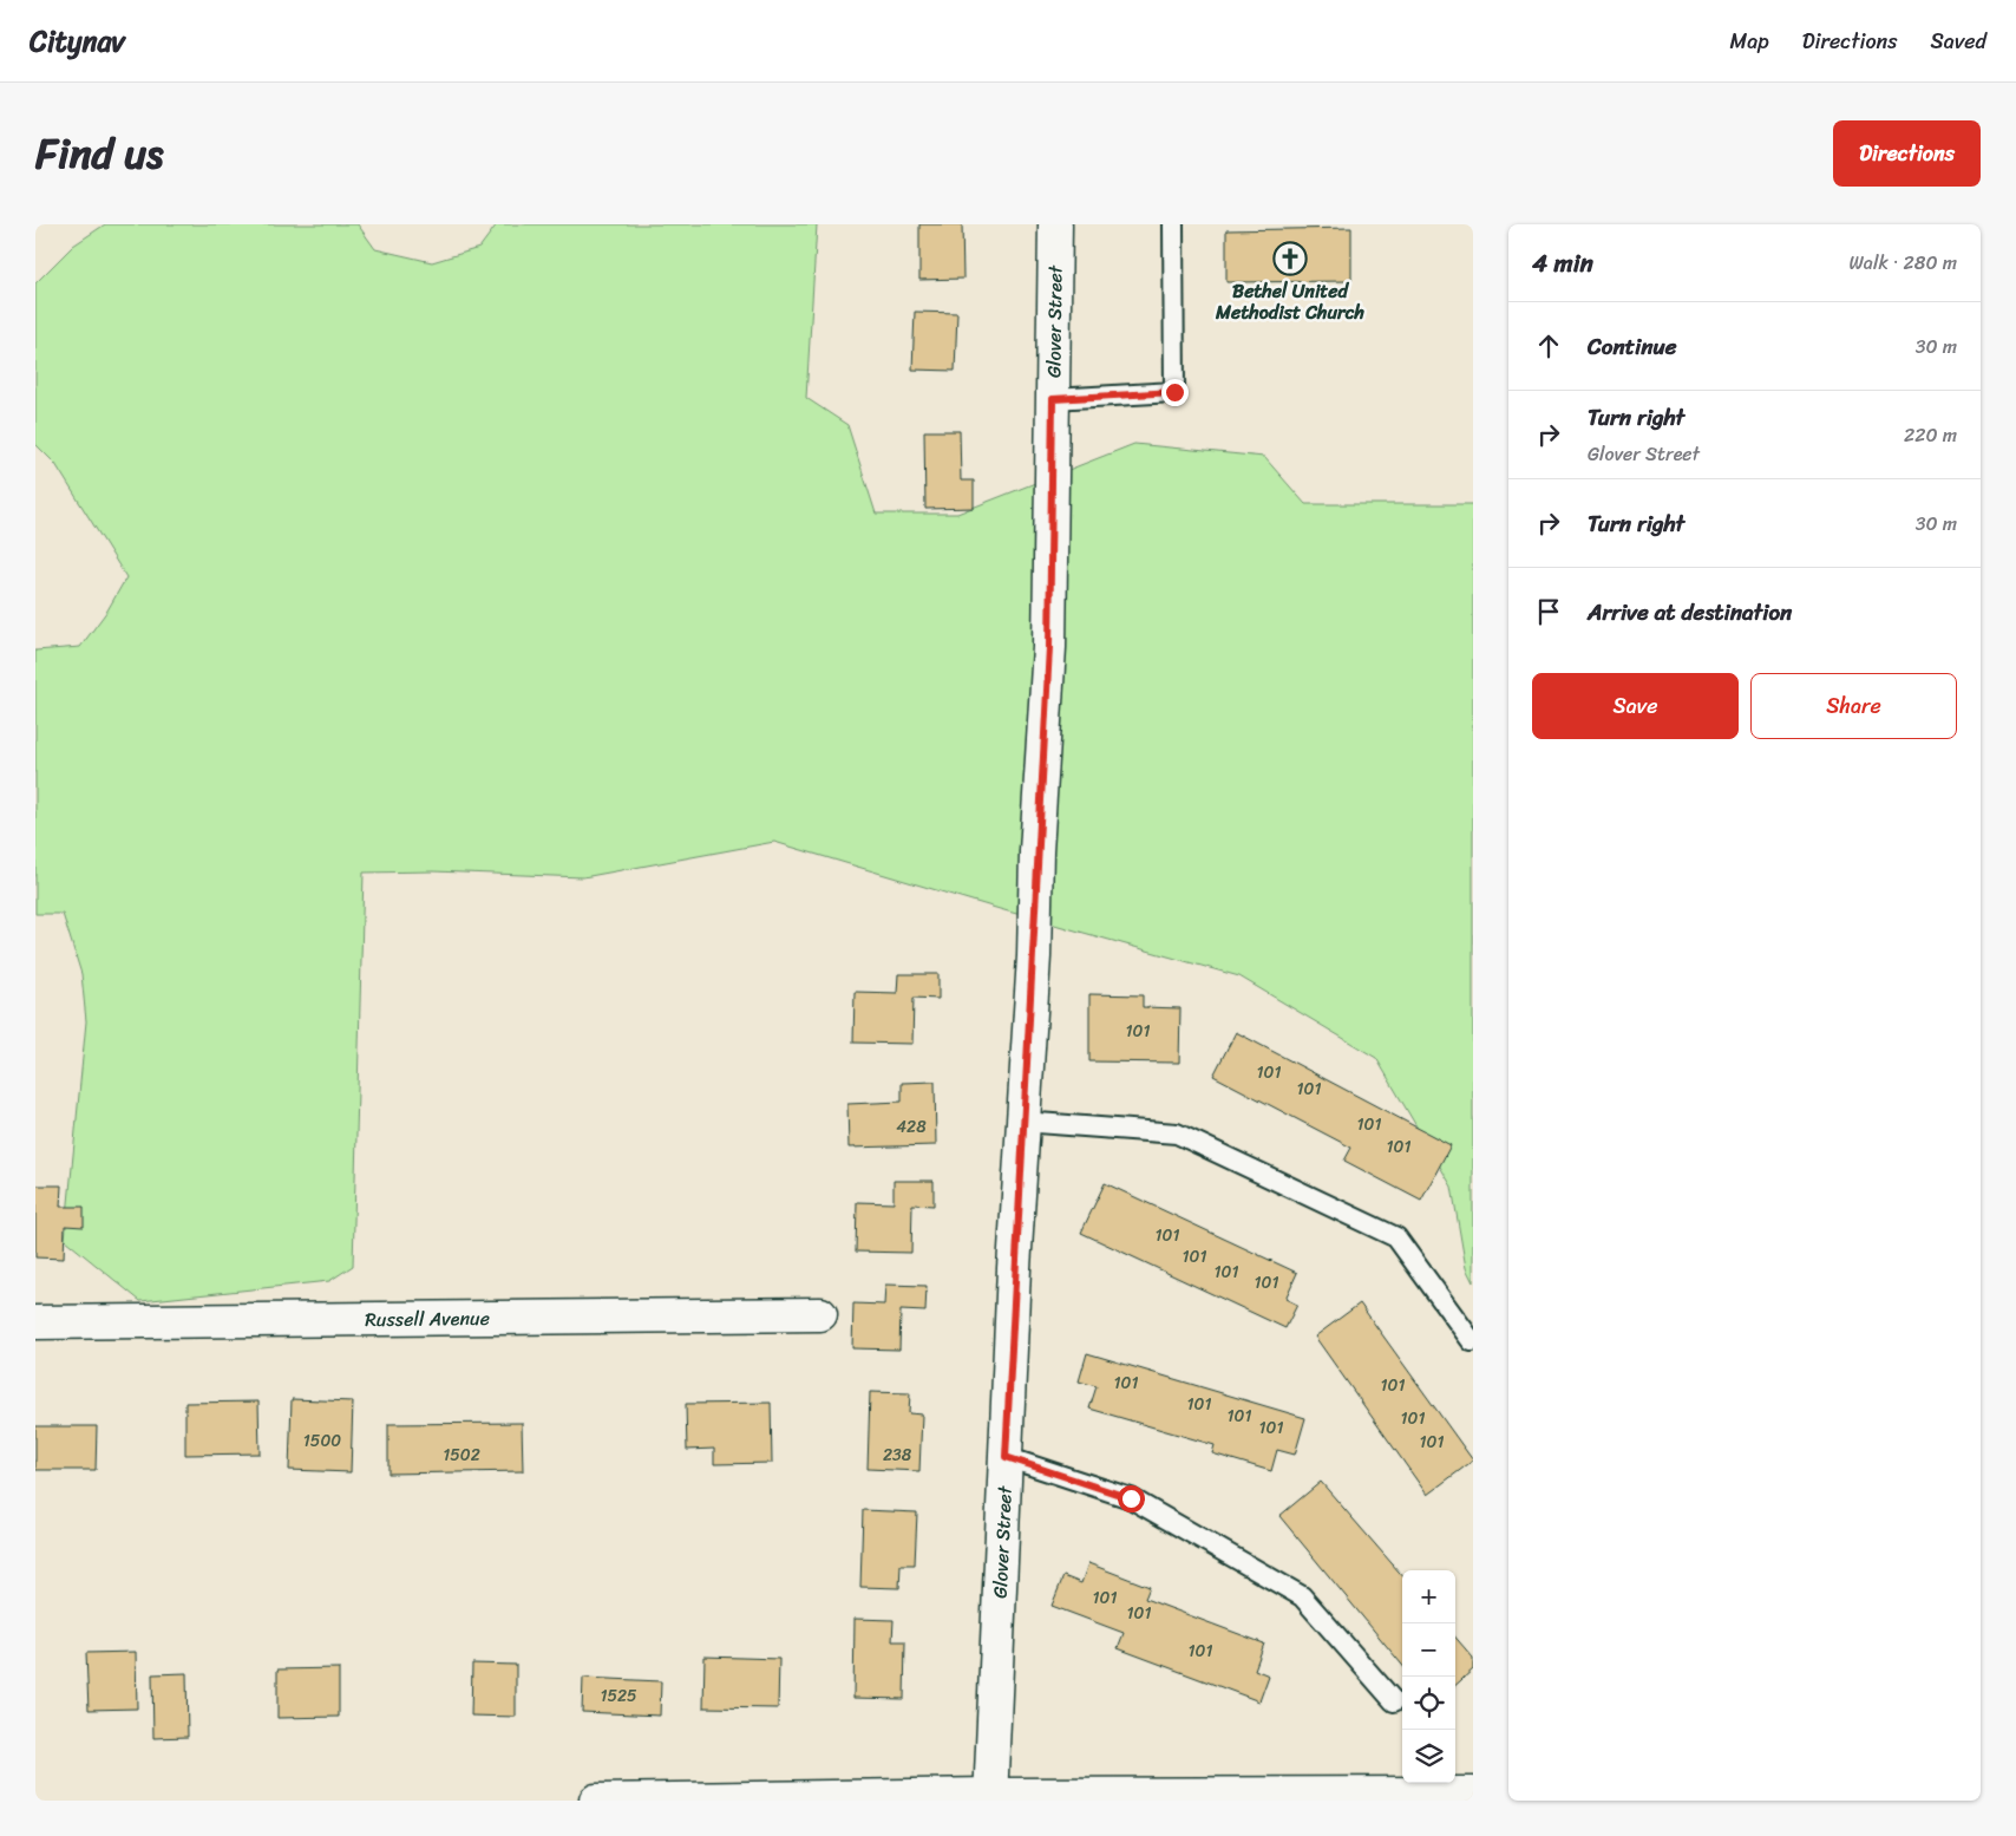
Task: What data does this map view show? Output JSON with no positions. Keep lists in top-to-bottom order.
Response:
{
  "streets": {
    "street": ["Glover Street", "Russell Avenue"]
  },
  "places": {
    "church": ["Bethel United Methodist Church"]
  },
  "house_numbers": [
    "101",
    "101",
    "101",
    "101",
    "428",
    "101",
    "101",
    "101",
    "101",
    "101",
    "101",
    "101",
    "101",
    "101",
    "101",
    "101",
    "1500",
    "101",
    "1502",
    "238",
    "101",
    "101",
    "101",
    "1525"
  ],
  "page": {
    "header": "Citynav",
    "nav": ["Map", "Directions", "Saved"],
    "title": "Find us",
    "buttons": [
      "Directions",
      ["Save", "Share"]
    ],
    "heading": ["4 min", "Walk · 280 m"],
    "list": [
      ["Continue", "30 m"],
      ["Turn right", "Glover Street", "220 m"],
      ["Turn right", "30 m"],
      "Arrive at destination"
    ],
    "map_buttons": ["+", "−"]
  }
}
